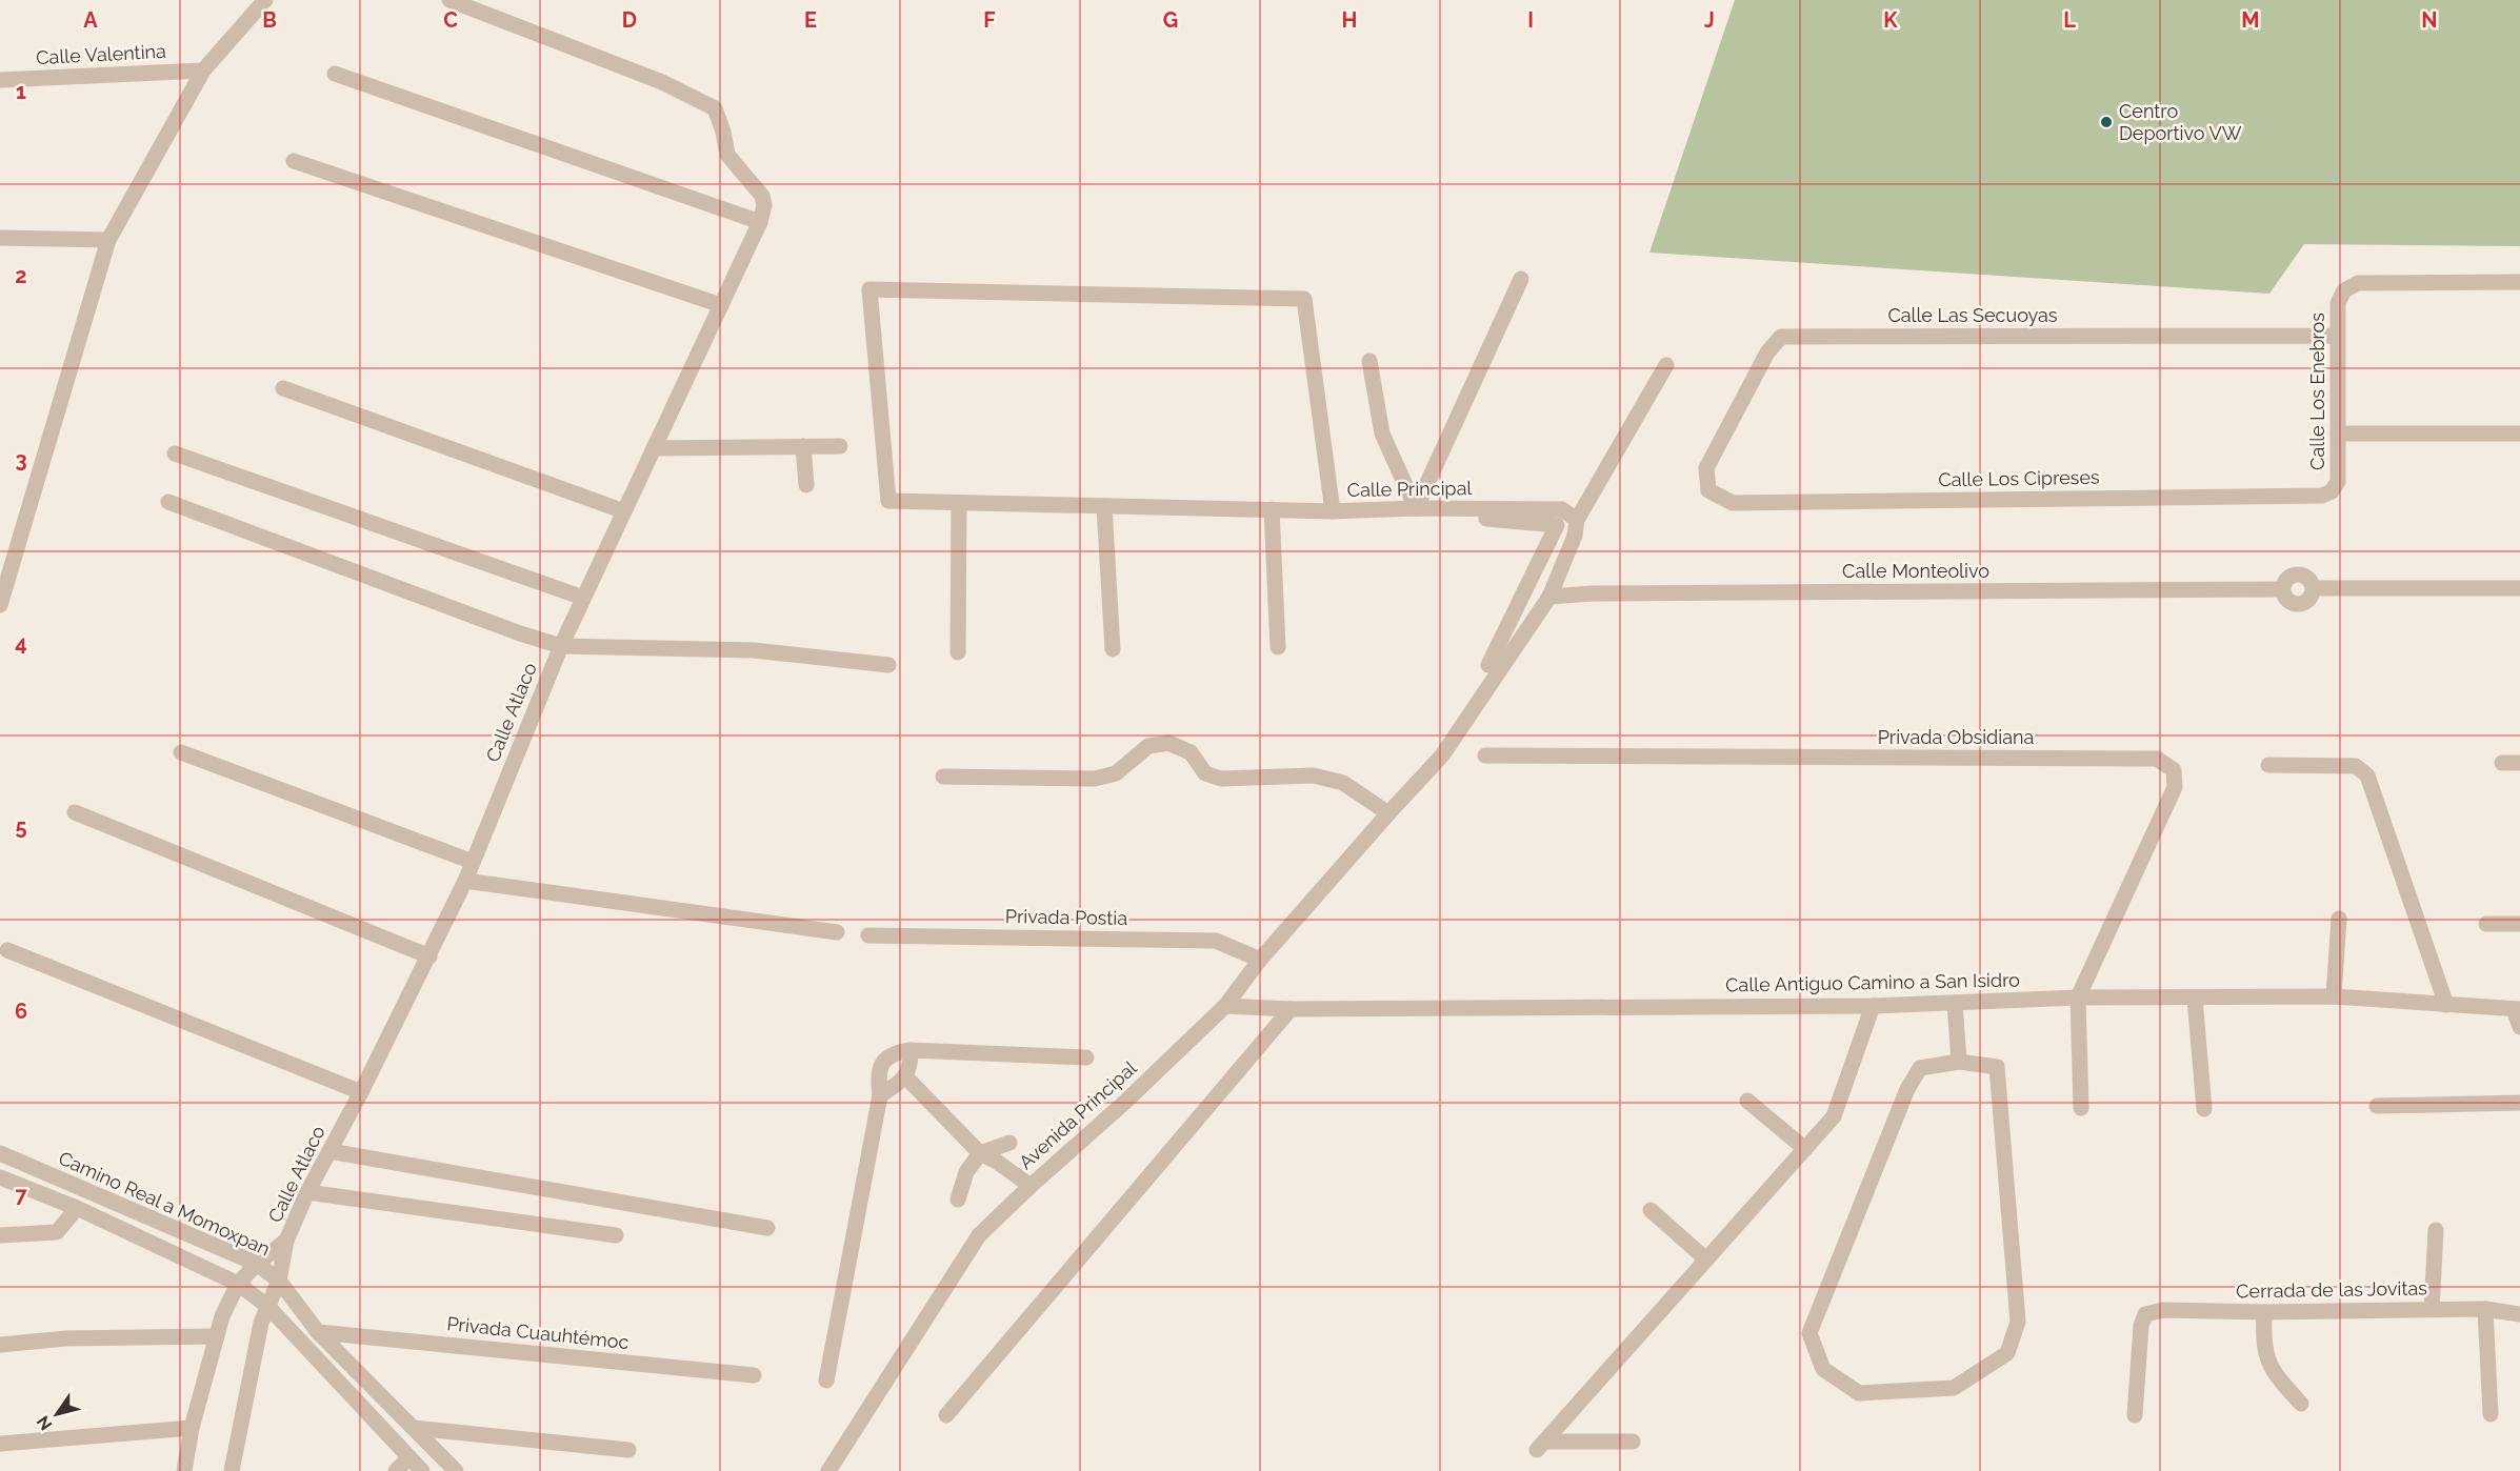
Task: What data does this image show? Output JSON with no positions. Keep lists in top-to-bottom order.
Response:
{
  "streets": {
    "street": [
      "Calle Valentina",
      "Calle Las Secuoyas",
      "Calle Los Enebros",
      "Calle Los Cipreses",
      "Calle Principal",
      "Calle Monteolivo",
      "Calle Atlaco",
      "Privada Obsidiana",
      "Privada Postia",
      "Calle Antiguo Camino a San Isidro",
      "Avenida Principal",
      "Camino Real a Momoxpan",
      "Cerrada de las Jovitas",
      "Privada Cuauhtémoc"
    ]
  },
  "crossings": [
    ["Calle Las Secuoyas", "Calle Los Enebros"],
    ["Calle Las Secuoyas", "Calle Los Cipreses"],
    ["Calle Los Enebros", "Calle Los Cipreses"],
    ["Calle Atlaco", "Camino Real a Momoxpan"],
    ["Privada Obsidiana", "Calle Antiguo Camino a San Isidro"],
    ["Privada Postia", "Avenida Principal"],
    ["Calle Antiguo Camino a San Isidro", "Avenida Principal"],
    ["Camino Real a Momoxpan", "Privada Cuauhtémoc"]
  ],
  "places": ["Centro Deportivo VW"],
  "north": "bottom left",
  "grid": {
    "columns": [
      "A",
      "B",
      "C",
      "D",
      "E",
      "F",
      "G",
      "H",
      "I",
      "J",
      "K",
      "L",
      "M",
      "N"
    ],
    "rows": [
      "1",
      "2",
      "3",
      "4",
      "5",
      "6",
      "7"
    ]
  }
}
